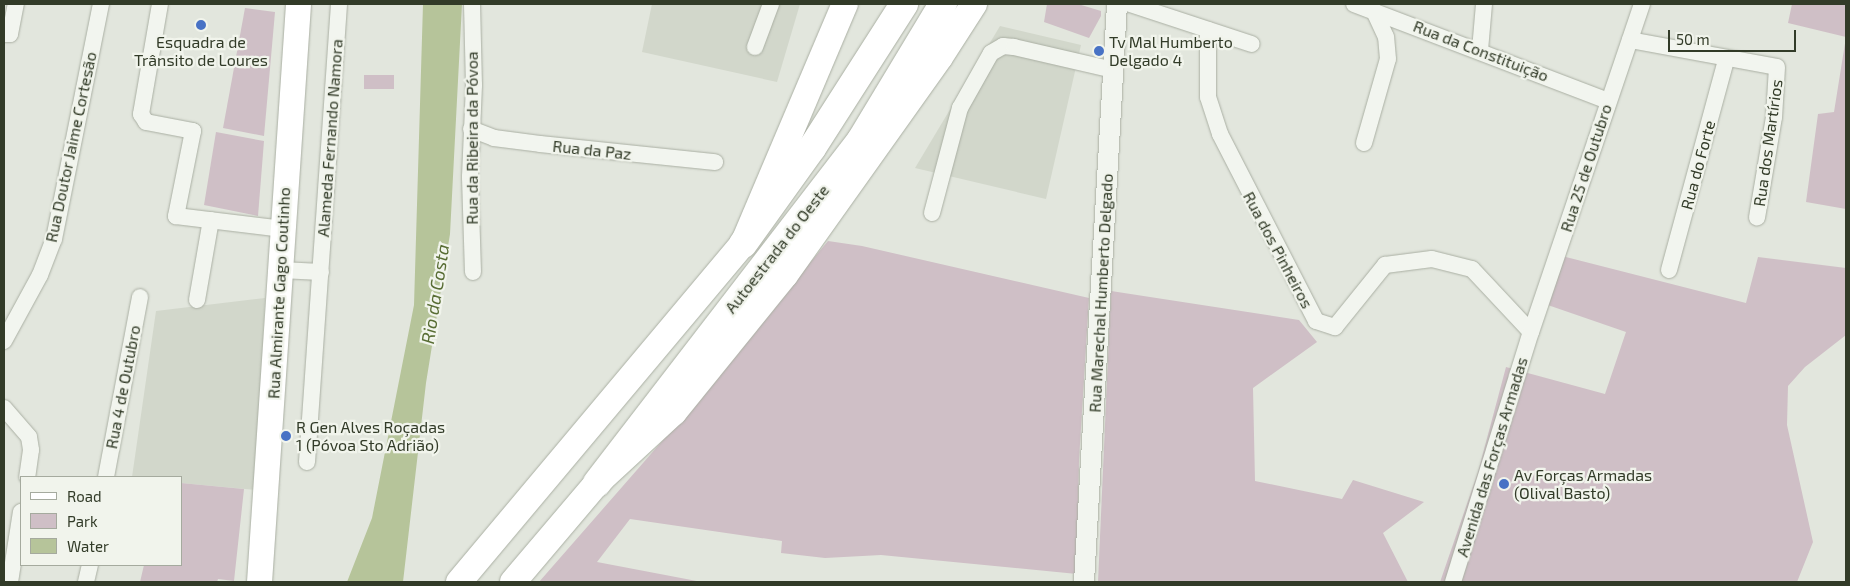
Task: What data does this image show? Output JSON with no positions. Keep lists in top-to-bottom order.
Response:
{
  "streets": {
    "highway": ["Autoestrada do Oeste"],
    "main road": ["Rua Almirante Gago Coutinho"],
    "street": [
      "Rua da Constituição",
      "Alameda Fernando Namora",
      "Rua da Ribeira da Póvoa",
      "Rua dos Martírios",
      "Rua Doutor Jaime Cortesão",
      "Rua da Paz",
      "Rua do Forte",
      "Rua 25 de Outubro",
      "Rua dos Pinheiros",
      "Rua Marechal Humberto Delgado",
      "Rua 4 de Outubro",
      "Avenida das Forças Armadas"
    ]
  },
  "crossings": [
    ["Rua da Constituição", "Rua 25 de Outubro"],
    ["Rua da Ribeira da Póvoa", "Rua da Paz"],
    ["Rua dos Martírios", "Rua do Forte"],
    ["Rua 25 de Outubro", "Rua dos Pinheiros"],
    ["Rua 25 de Outubro", "Avenida das Forças Armadas"],
    ["Rua dos Pinheiros", "Avenida das Forças Armadas"]
  ],
  "water": ["Rio da Costa"],
  "places": [
    "Esquadra de Trânsito de Loures",
    "Tv Mal Humberto Delgado 4",
    "R Gen Alves Roçadas 1 (Póvoa Sto Adrião)",
    "Av Forças Armadas (Olival Basto)"
  ],
  "legend": ["Road", "Park", "Water"],
  "scale_bar": "50 m"
}
